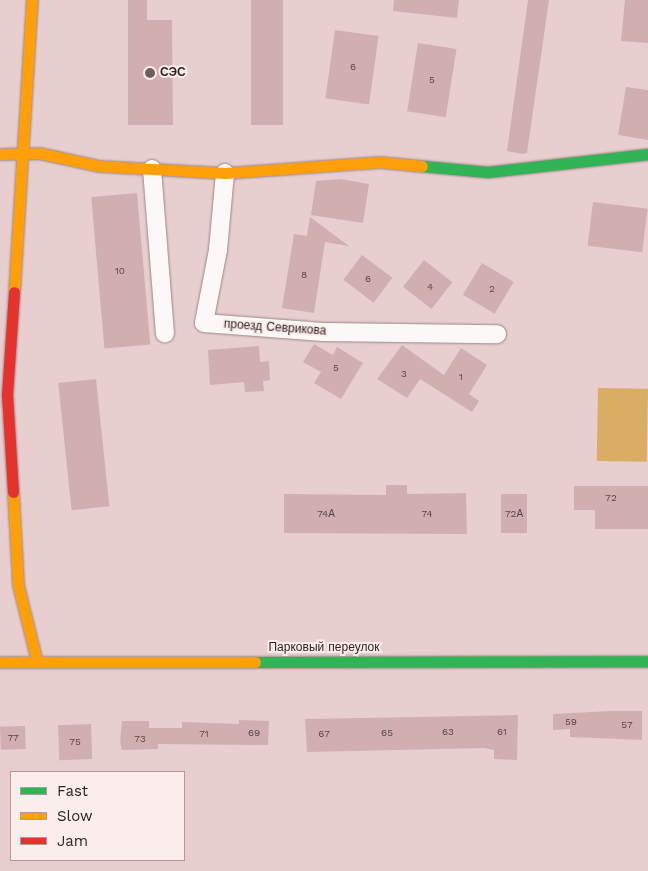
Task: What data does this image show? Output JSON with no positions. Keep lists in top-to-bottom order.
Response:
{
  "streets": {
    "street": ["проезд Севрикова", "Парковый переулок"]
  },
  "places": ["СЭС"],
  "house_numbers": [
    "6",
    "5",
    "10",
    "8",
    "6",
    "4",
    "2",
    "5",
    "3",
    "1",
    "72",
    "74А",
    "74",
    "72А",
    "59",
    "57",
    "63",
    "61",
    "69",
    "65",
    "71",
    "67",
    "77",
    "73",
    "75"
  ],
  "legend": ["Fast", "Slow", "Jam"]
}
